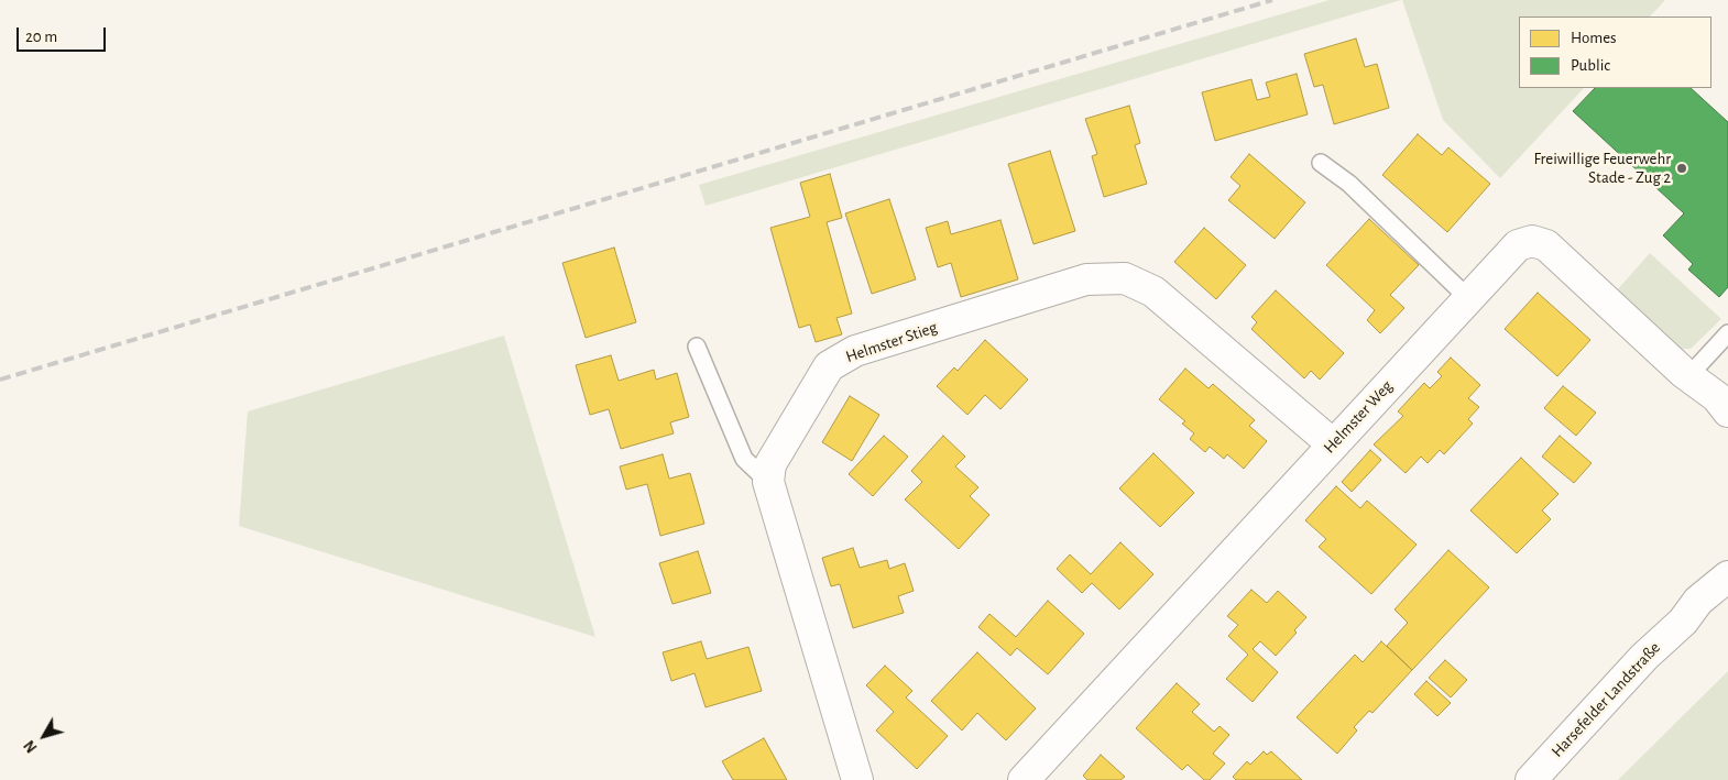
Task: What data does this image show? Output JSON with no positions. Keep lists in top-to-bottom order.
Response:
{
  "streets": {
    "street": ["Helmster Stieg", "Helmster Weg", "Harsefelder Landstraße"]
  },
  "crossings": [
    ["Helmster Stieg", "Helmster Weg"]
  ],
  "places": ["Freiwillige Feuerwehr Stade - Zug 2"],
  "legend": ["Homes", "Public"],
  "scale_bar": "20 m",
  "north": "bottom left"
}
